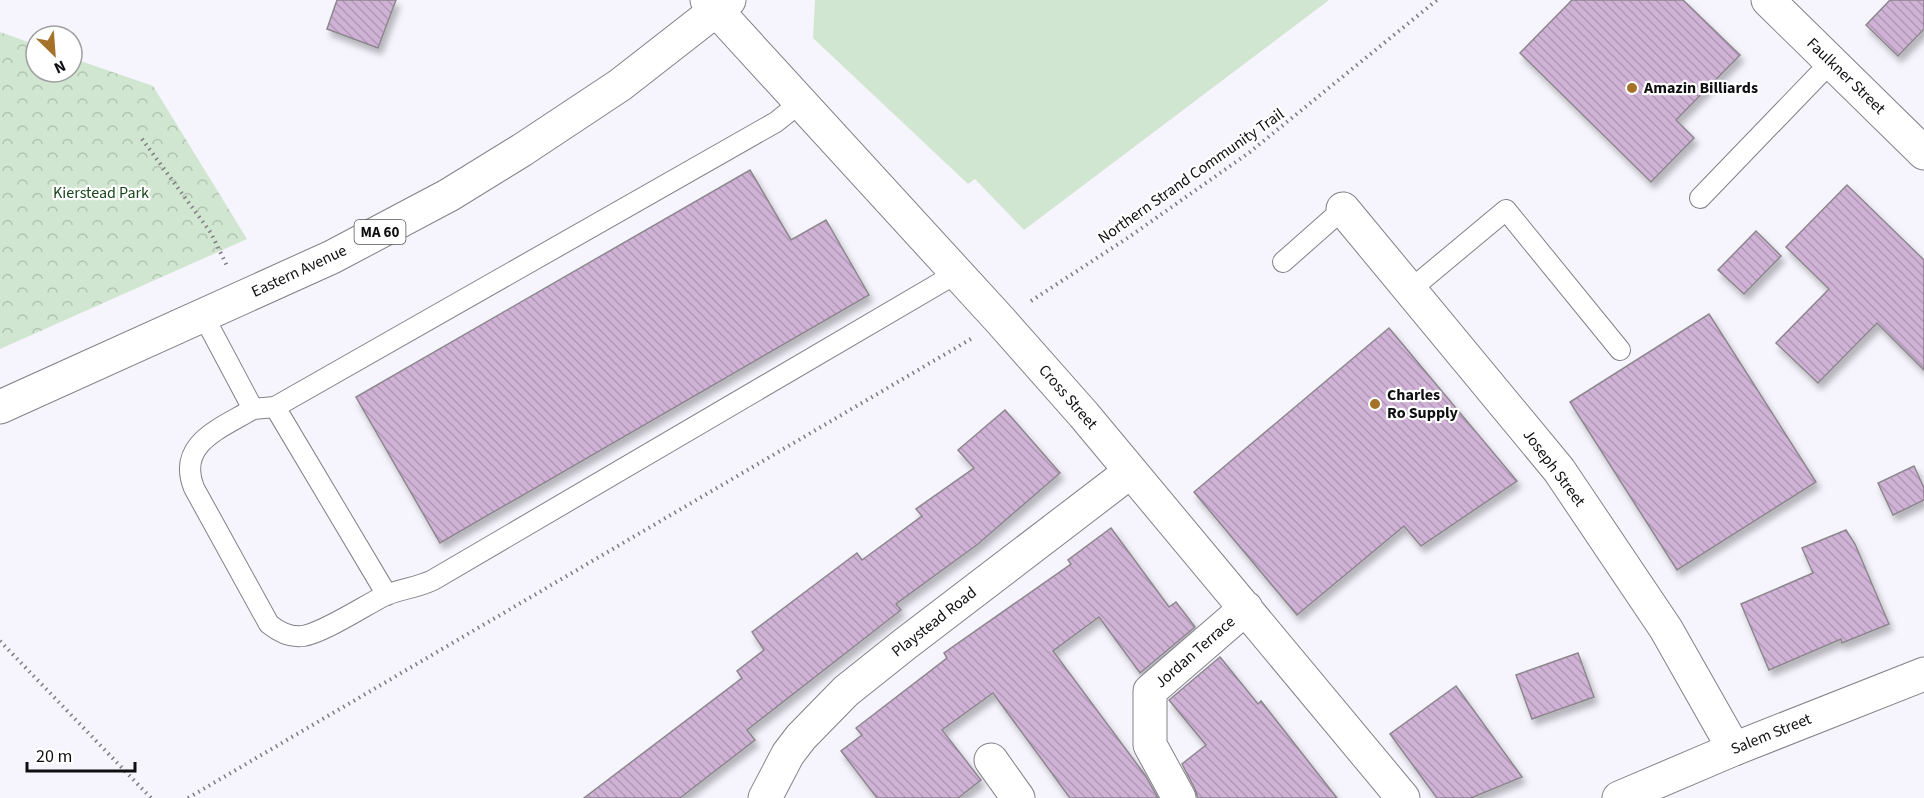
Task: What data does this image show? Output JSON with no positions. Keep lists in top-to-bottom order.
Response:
{
  "streets": {
    "street": [
      "Faulkner Street",
      "MA 60",
      "Eastern Avenue",
      "Cross Street",
      "Joseph Street",
      "Playstead Road",
      "Jordan Terrace",
      "Salem Street"
    ],
    "path": ["Northern Strand Community Trail"]
  },
  "crossings": [
    ["Northern Strand Community Trail", "Cross Street"],
    ["Eastern Avenue", "Cross Street"],
    ["Cross Street", "Playstead Road"],
    ["Cross Street", "Jordan Terrace"],
    ["Joseph Street", "Salem Street"]
  ],
  "parks": ["Kierstead Park"],
  "places": ["Amazin Billiards", "Charles Ro Supply"],
  "scale_bar": "20 m",
  "north": "bottom right"
}
